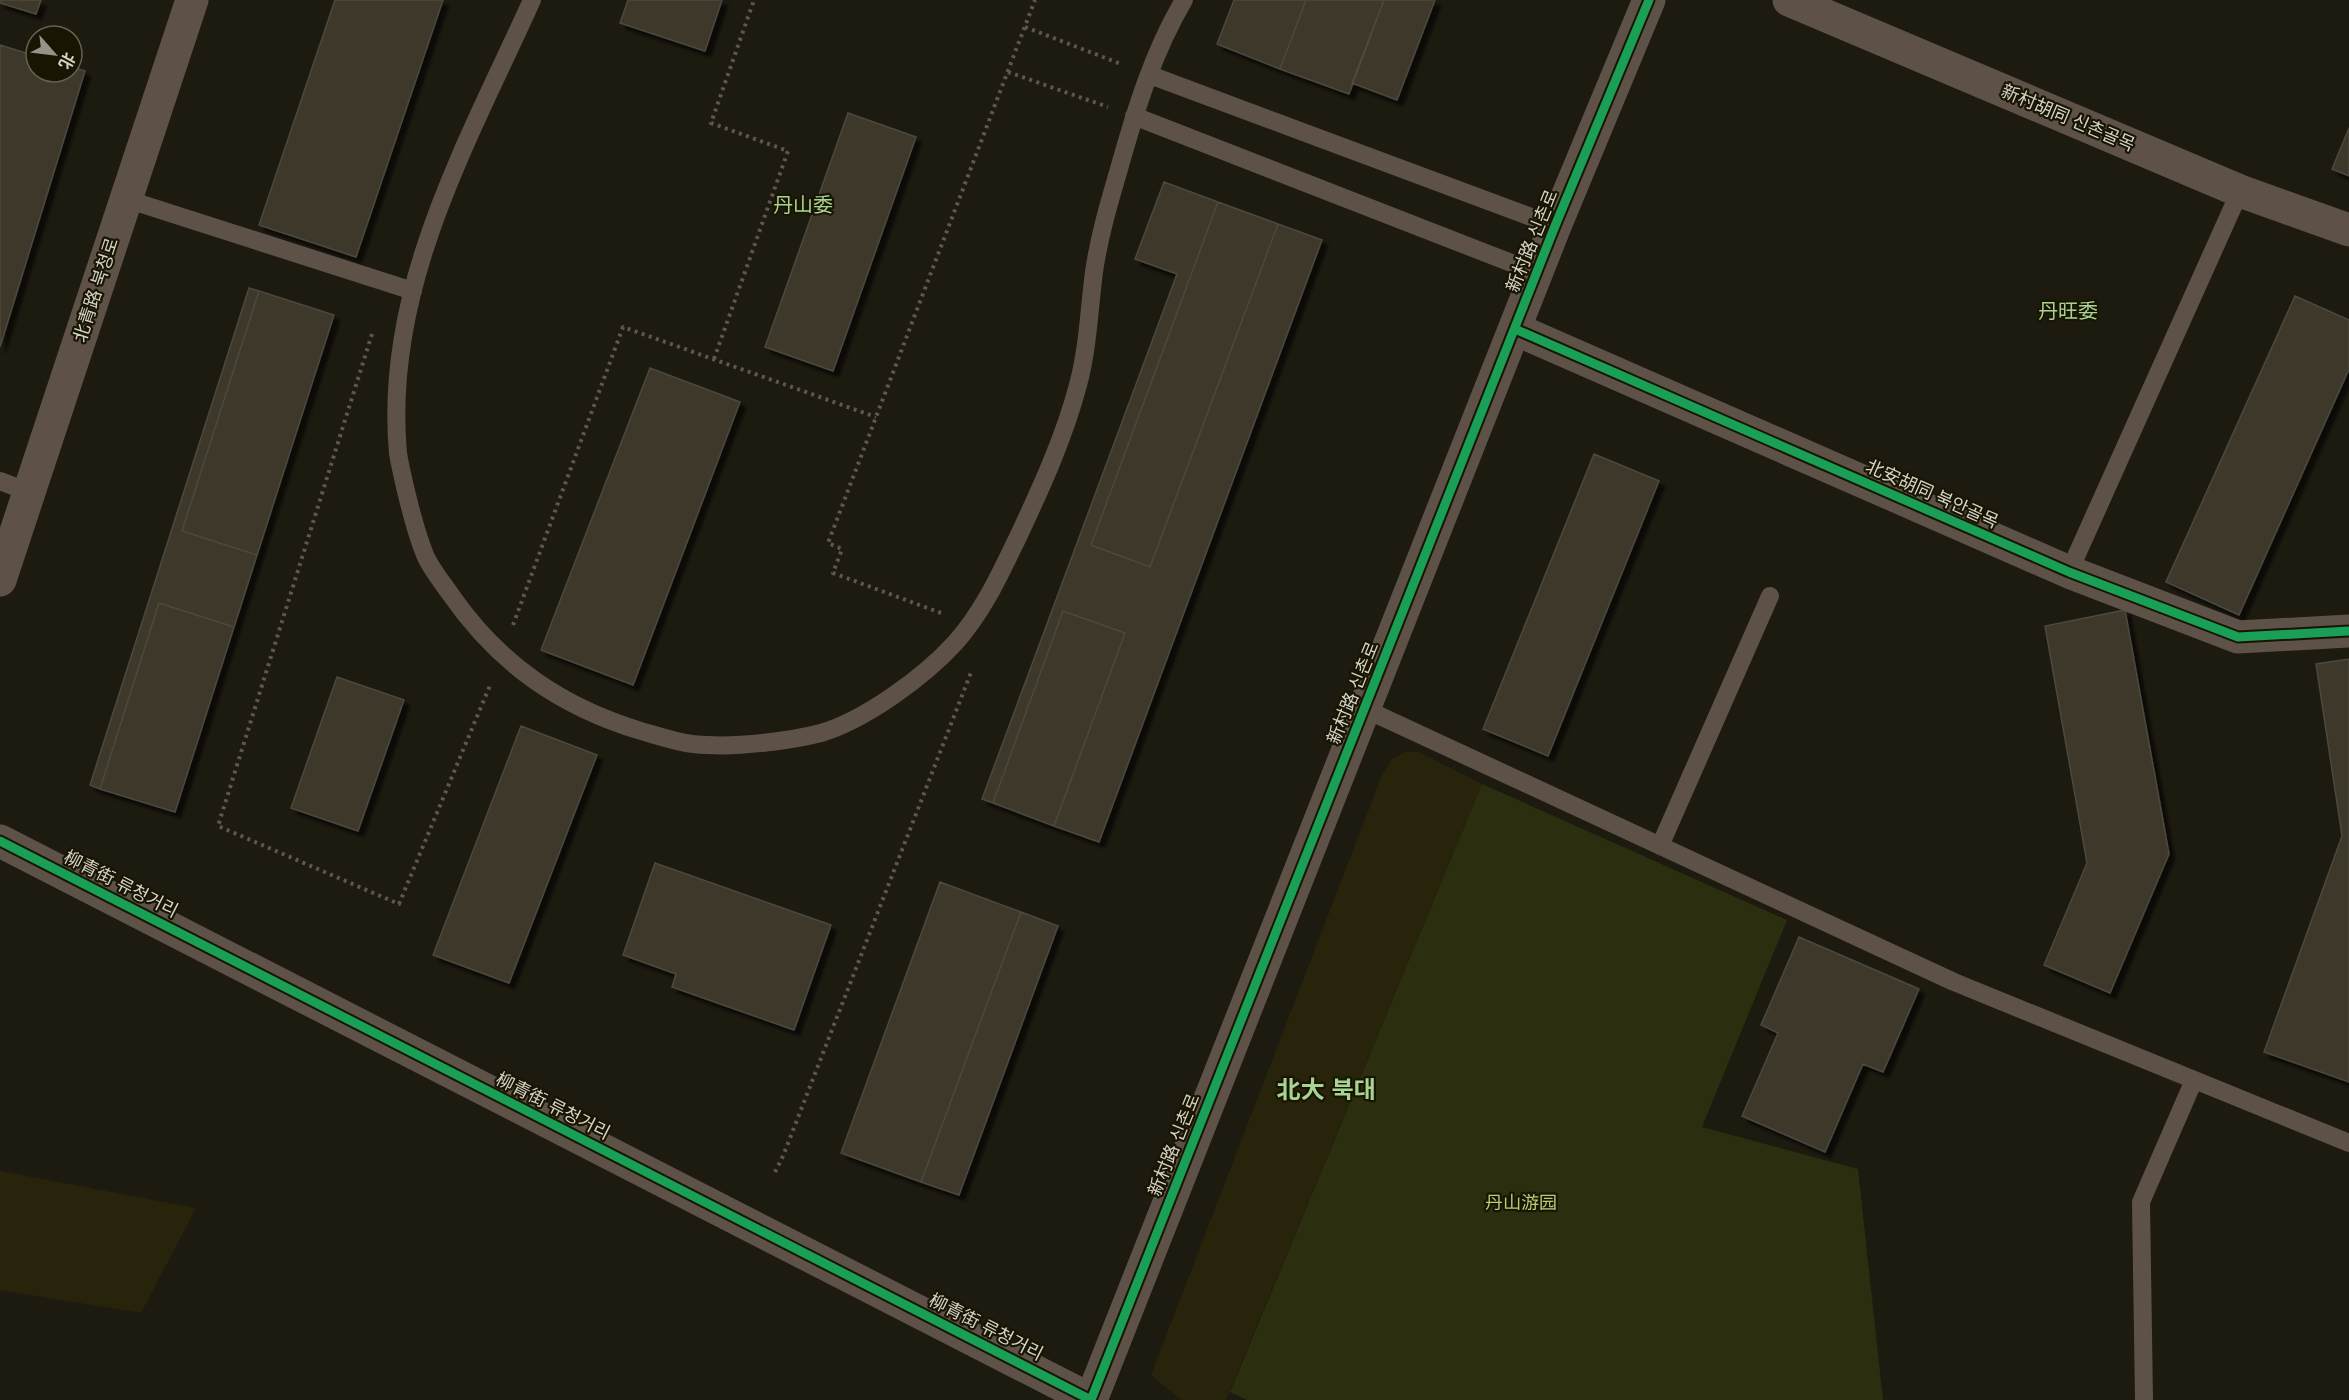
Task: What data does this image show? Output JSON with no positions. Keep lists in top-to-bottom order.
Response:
{
  "streets": {
    "street": [
      "新村胡同 신촌골목",
      "新村路 신촌로",
      "北青路 북청로",
      "北安胡同 북안골목",
      "柳青街 류청거리"
    ]
  },
  "crossings": [
    ["新村路 신촌로", "北安胡同 북안골목"],
    ["新村路 신촌로", "柳青街 류청거리"]
  ],
  "districts": ["丹山委", "丹旺委", "北大 북대"],
  "parks": ["丹山游园"],
  "north": "bottom right"
}
